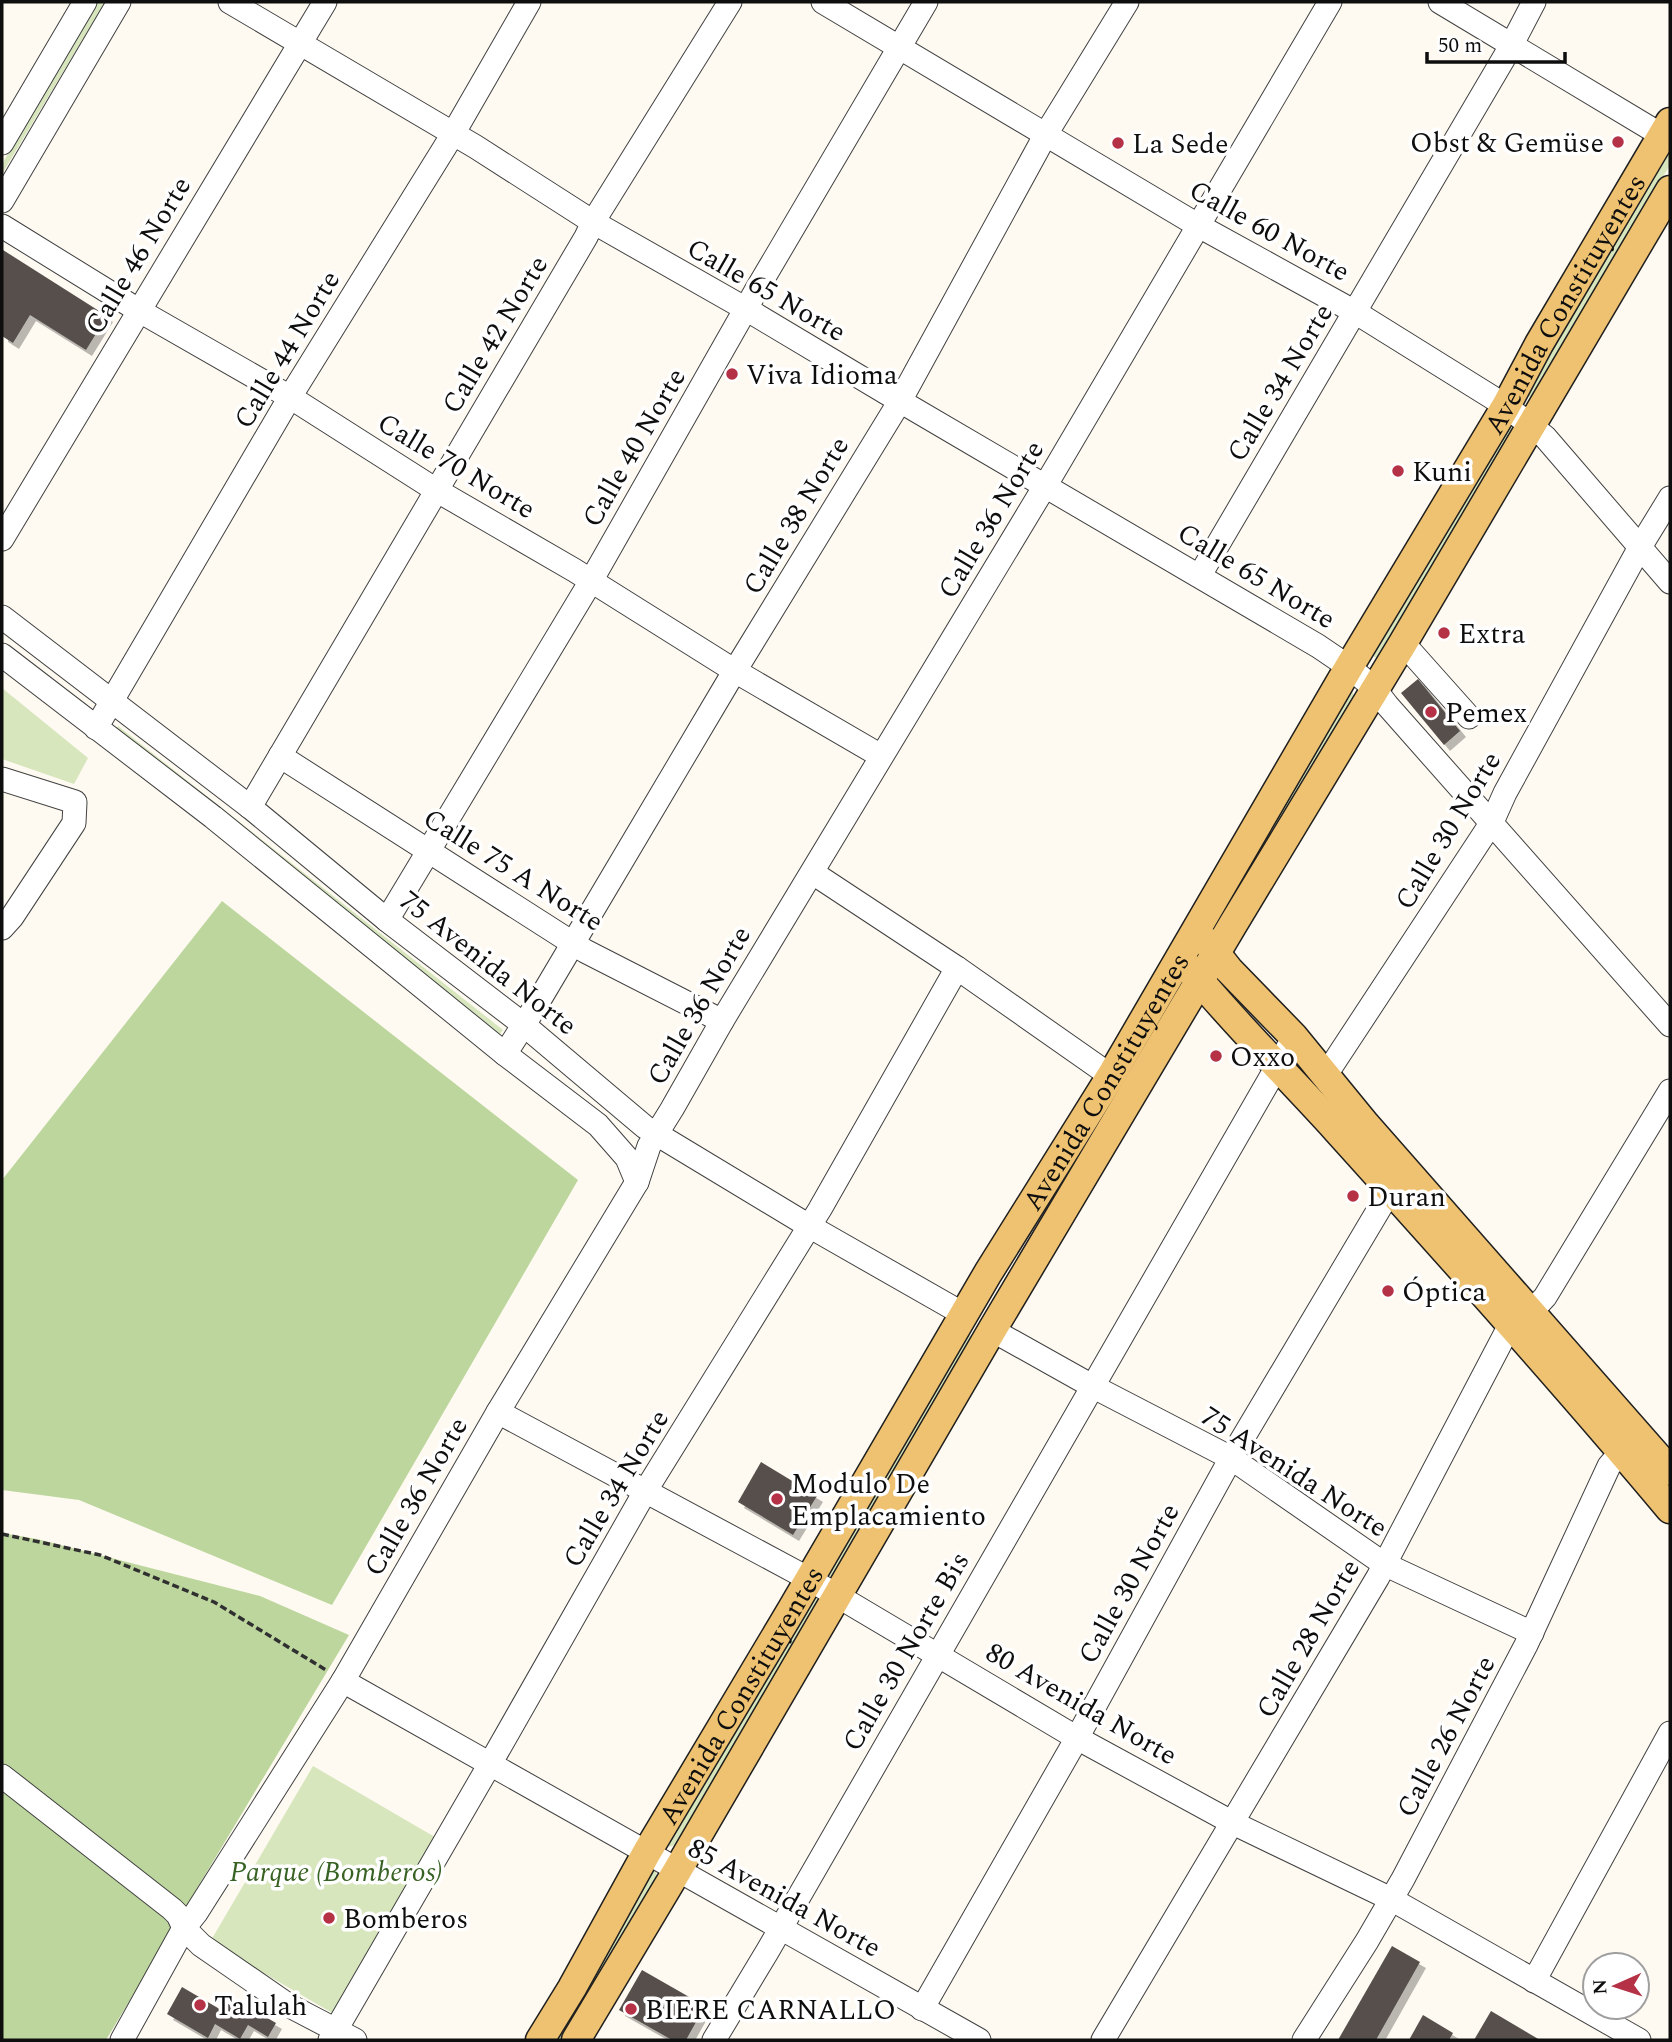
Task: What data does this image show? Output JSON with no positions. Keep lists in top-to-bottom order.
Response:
{
  "streets": {
    "main road": ["Avenida Constituyentes"],
    "street": [
      "Calle 60 Norte",
      "Calle 46 Norte",
      "Calle 65 Norte",
      "Calle 42 Norte",
      "Calle 44 Norte",
      "Calle 34 Norte",
      "Calle 40 Norte",
      "Calle 70 Norte",
      "Calle 38 Norte",
      "Calle 36 Norte",
      "Calle 30 Norte",
      "Calle 75 A Norte",
      "75 Avenida Norte",
      "Calle 28 Norte",
      "Calle 30 Norte Bis",
      "80 Avenida Norte",
      "Calle 26 Norte",
      "85 Avenida Norte"
    ]
  },
  "crossings": [
    ["Calle 60 Norte", "Avenida Constituyentes"],
    ["Calle 60 Norte", "Calle 34 Norte"],
    ["Calle 60 Norte", "Calle 40 Norte"],
    ["Calle 60 Norte", "Calle 38 Norte"],
    ["Calle 60 Norte", "Calle 36 Norte"],
    ["Calle 60 Norte", "Calle 30 Norte"],
    ["Calle 46 Norte", "Calle 65 Norte"],
    ["Calle 46 Norte", "Calle 70 Norte"],
    ["Calle 65 Norte", "Avenida Constituyentes"],
    ["Calle 65 Norte", "Calle 42 Norte"],
    ["Calle 65 Norte", "Calle 44 Norte"],
    ["Calle 65 Norte", "Calle 34 Norte"],
    ["Calle 65 Norte", "Calle 40 Norte"],
    ["Calle 65 Norte", "Calle 38 Norte"],
    ["Calle 65 Norte", "Calle 36 Norte"],
    ["Calle 65 Norte", "Calle 30 Norte"],
    ["Avenida Constituyentes", "75 Avenida Norte"],
    ["Avenida Constituyentes", "80 Avenida Norte"],
    ["Avenida Constituyentes", "85 Avenida Norte"],
    ["Calle 42 Norte", "Calle 70 Norte"],
    ["Calle 42 Norte", "Calle 75 A Norte"],
    ["Calle 42 Norte", "75 Avenida Norte"],
    ["Calle 44 Norte", "Calle 70 Norte"],
    ["Calle 44 Norte", "75 Avenida Norte"],
    ["Calle 34 Norte", "75 Avenida Norte"],
    ["Calle 34 Norte", "80 Avenida Norte"],
    ["Calle 34 Norte", "85 Avenida Norte"],
    ["Calle 40 Norte", "Calle 70 Norte"],
    ["Calle 40 Norte", "Calle 75 A Norte"],
    ["Calle 40 Norte", "75 Avenida Norte"],
    ["Calle 70 Norte", "Calle 38 Norte"],
    ["Calle 70 Norte", "Calle 36 Norte"],
    ["Calle 38 Norte", "Calle 75 A Norte"],
    ["Calle 38 Norte", "75 Avenida Norte"],
    ["Calle 36 Norte", "Calle 75 A Norte"],
    ["Calle 36 Norte", "75 Avenida Norte"],
    ["Calle 36 Norte", "80 Avenida Norte"],
    ["Calle 36 Norte", "85 Avenida Norte"],
    ["Calle 30 Norte", "75 Avenida Norte"],
    ["Calle 30 Norte", "80 Avenida Norte"],
    ["Calle 30 Norte", "85 Avenida Norte"],
    ["75 Avenida Norte", "Calle 28 Norte"],
    ["75 Avenida Norte", "Calle 30 Norte Bis"],
    ["75 Avenida Norte", "Calle 26 Norte"],
    ["Calle 28 Norte", "80 Avenida Norte"],
    ["Calle 30 Norte Bis", "80 Avenida Norte"],
    ["Calle 30 Norte Bis", "85 Avenida Norte"],
    ["80 Avenida Norte", "Calle 26 Norte"]
  ],
  "parks": ["Parque (Bomberos)"],
  "places": [
    "Obst & Gemüse",
    "La Sede",
    "Viva Idioma",
    "Kuni",
    "Extra",
    "Pemex",
    "Oxxo",
    "Duran",
    "Óptica",
    "Modulo De Emplacamiento",
    "Bomberos",
    "Talulah",
    "BIERE CARNALLO"
  ],
  "scale_bar": "50 m",
  "north": "left"
}
